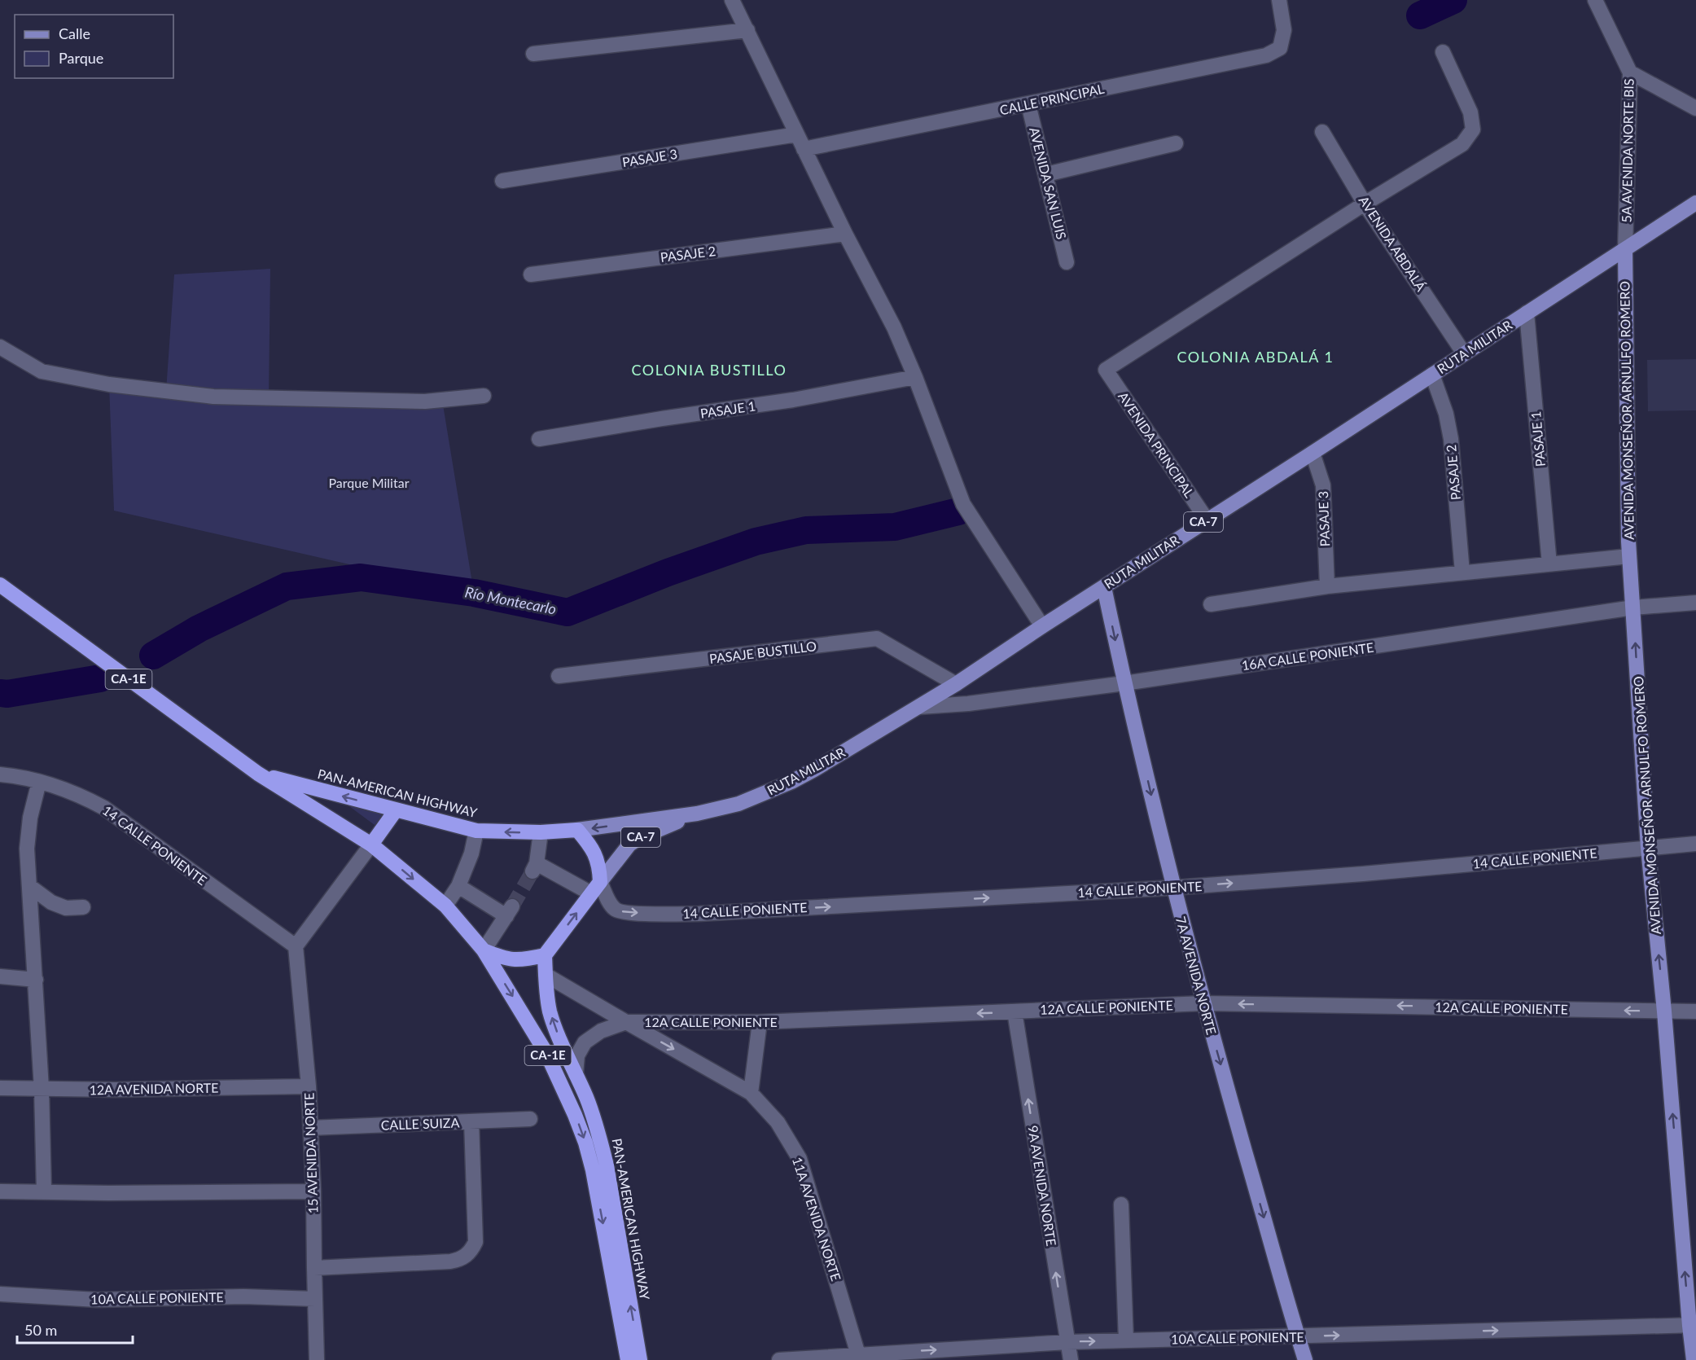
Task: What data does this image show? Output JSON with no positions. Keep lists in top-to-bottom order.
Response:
{
  "streets": {
    "highway": ["CA-1E", "PAN-AMERICAN HIGHWAY"],
    "main road": [
      "RUTA MILITAR",
      "AVENIDA MONSEÑOR ARNULFO ROMERO",
      "CA-7",
      "7A AVENIDA NORTE"
    ],
    "street": [
      "CALLE PRINCIPAL",
      "5A AVENIDA NORTE BIS",
      "PASAJE 3",
      "AVENIDA SAN LUIS",
      "AVENIDA ABDALÁ",
      "PASAJE 2",
      "PASAJE 1",
      "AVENIDA PRINCIPAL",
      "PASAJE BUSTILLO",
      "16A CALLE PONIENTE",
      "14 CALLE PONIENTE",
      "12A CALLE PONIENTE",
      "12A AVENIDA NORTE",
      "CALLE SUIZA",
      "15 AVENIDA NORTE",
      "9A AVENIDA NORTE",
      "11A AVENIDA NORTE",
      "10A CALLE PONIENTE"
    ]
  },
  "crossings": [
    ["CALLE PRINCIPAL", "AVENIDA SAN LUIS"],
    ["5A AVENIDA NORTE BIS", "RUTA MILITAR"],
    ["5A AVENIDA NORTE BIS", "AVENIDA MONSEÑOR ARNULFO ROMERO"],
    ["PASAJE 3", "RUTA MILITAR"],
    ["AVENIDA ABDALÁ", "RUTA MILITAR"],
    ["AVENIDA ABDALÁ", "AVENIDA PRINCIPAL"],
    ["PASAJE 2", "RUTA MILITAR"],
    ["RUTA MILITAR", "PASAJE 1"],
    ["RUTA MILITAR", "AVENIDA MONSEÑOR ARNULFO ROMERO"],
    ["RUTA MILITAR", "AVENIDA PRINCIPAL"],
    ["RUTA MILITAR", "PASAJE BUSTILLO"],
    ["RUTA MILITAR", "16A CALLE PONIENTE"],
    ["RUTA MILITAR", "PAN-AMERICAN HIGHWAY"],
    ["RUTA MILITAR", "14 CALLE PONIENTE"],
    ["RUTA MILITAR", "7A AVENIDA NORTE"],
    ["AVENIDA MONSEÑOR ARNULFO ROMERO", "16A CALLE PONIENTE"],
    ["AVENIDA MONSEÑOR ARNULFO ROMERO", "14 CALLE PONIENTE"],
    ["AVENIDA MONSEÑOR ARNULFO ROMERO", "12A CALLE PONIENTE"],
    ["AVENIDA MONSEÑOR ARNULFO ROMERO", "10A CALLE PONIENTE"],
    ["16A CALLE PONIENTE", "7A AVENIDA NORTE"],
    ["PAN-AMERICAN HIGHWAY", "12A CALLE PONIENTE"],
    ["PAN-AMERICAN HIGHWAY", "11A AVENIDA NORTE"],
    ["14 CALLE PONIENTE", "7A AVENIDA NORTE"],
    ["14 CALLE PONIENTE", "15 AVENIDA NORTE"],
    ["7A AVENIDA NORTE", "12A CALLE PONIENTE"],
    ["7A AVENIDA NORTE", "10A CALLE PONIENTE"],
    ["12A CALLE PONIENTE", "9A AVENIDA NORTE"],
    ["12A CALLE PONIENTE", "11A AVENIDA NORTE"],
    ["12A AVENIDA NORTE", "15 AVENIDA NORTE"],
    ["CALLE SUIZA", "15 AVENIDA NORTE"],
    ["15 AVENIDA NORTE", "10A CALLE PONIENTE"],
    ["9A AVENIDA NORTE", "10A CALLE PONIENTE"],
    ["11A AVENIDA NORTE", "10A CALLE PONIENTE"]
  ],
  "one_way": [
    "AVENIDA MONSEÑOR ARNULFO ROMERO",
    "14 CALLE PONIENTE",
    "7A AVENIDA NORTE",
    "12A CALLE PONIENTE",
    "10A CALLE PONIENTE"
  ],
  "districts": ["COLONIA ABDALÁ 1", "COLONIA BUSTILLO"],
  "water": ["Río Montecarlo"],
  "parks": ["Parque Militar"],
  "legend": ["Calle", "Parque"],
  "scale_bar": "50 m"
}
